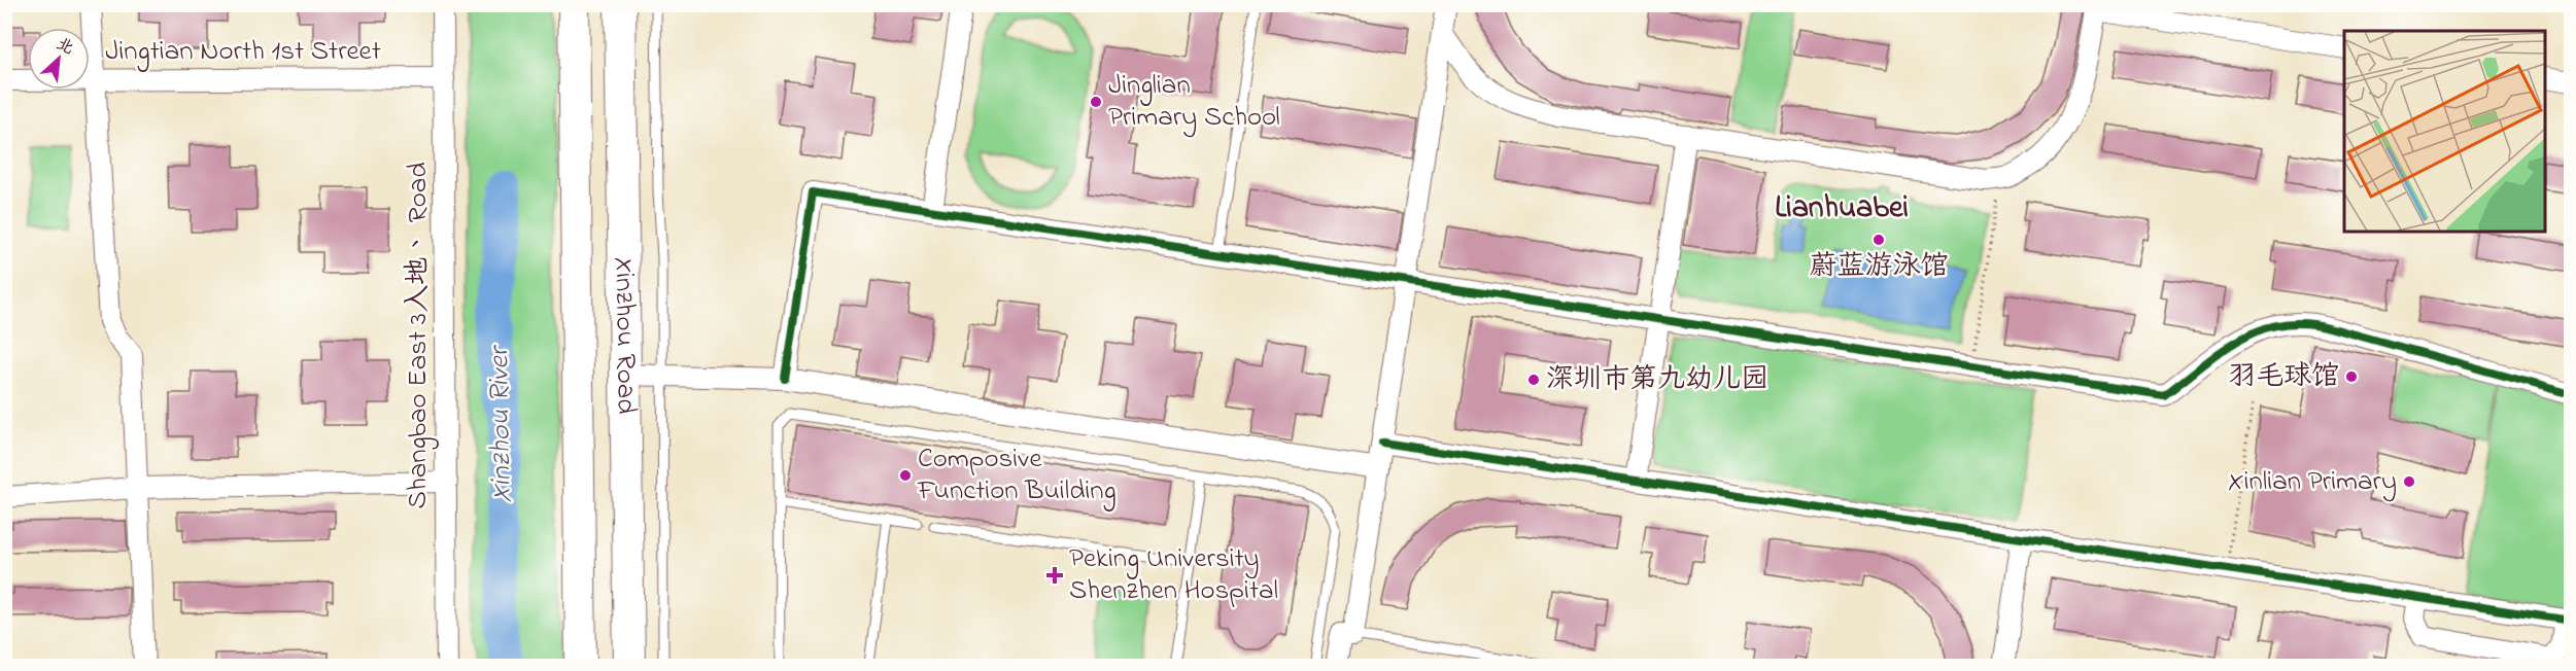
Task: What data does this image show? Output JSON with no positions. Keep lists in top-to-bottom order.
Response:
{
  "streets": {
    "main road": ["Xinzhou Road"],
    "street": ["Jingtian North 1st Street", "Shangbao East 3入地、 Road"]
  },
  "crossings": [
    ["Jingtian North 1st Street", "Shangbao East 3入地、 Road"]
  ],
  "districts": ["Lianhuabei"],
  "water": ["Xinzhou River"],
  "places": {
    "other": [
      "Jinglian Primary School",
      "蔚蓝游泳馆",
      "羽毛球馆",
      "深圳市第九幼儿园",
      "Composive Function Building",
      "Xinlian Primary"
    ],
    "health": ["Peking University Shenzhen Hospital"]
  },
  "north": "top right"
}
